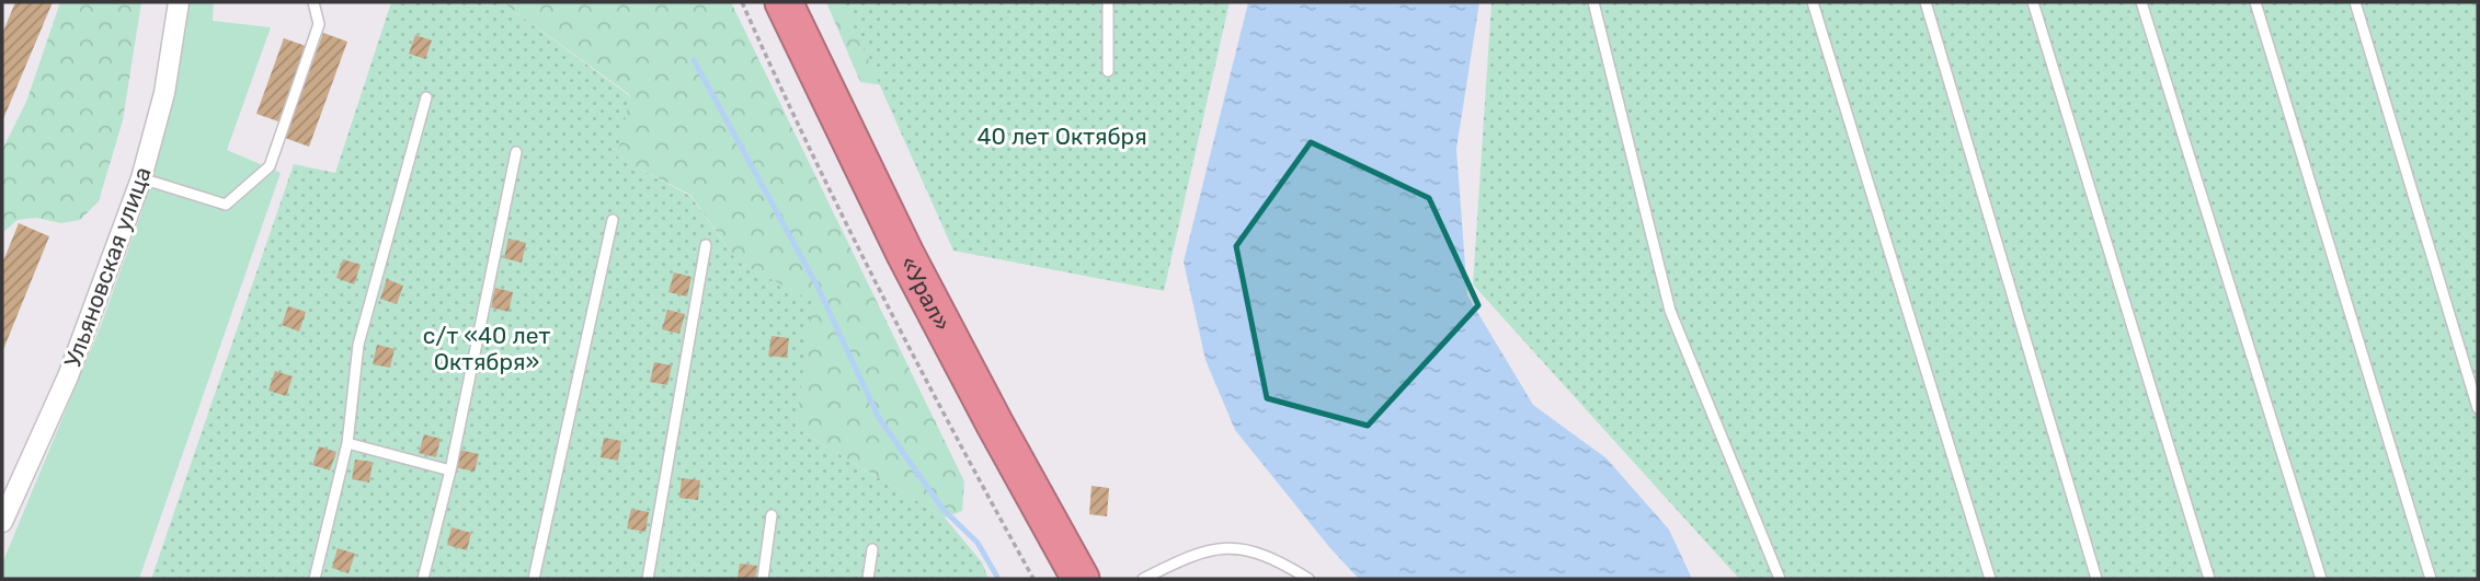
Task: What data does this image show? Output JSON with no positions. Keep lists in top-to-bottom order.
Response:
{
  "streets": {
    "highway": ["«Урал»"],
    "street": ["Ульяновская улица"]
  },
  "parks": ["40 лет Октября", "с/т «40 лет Октября»"]
}
